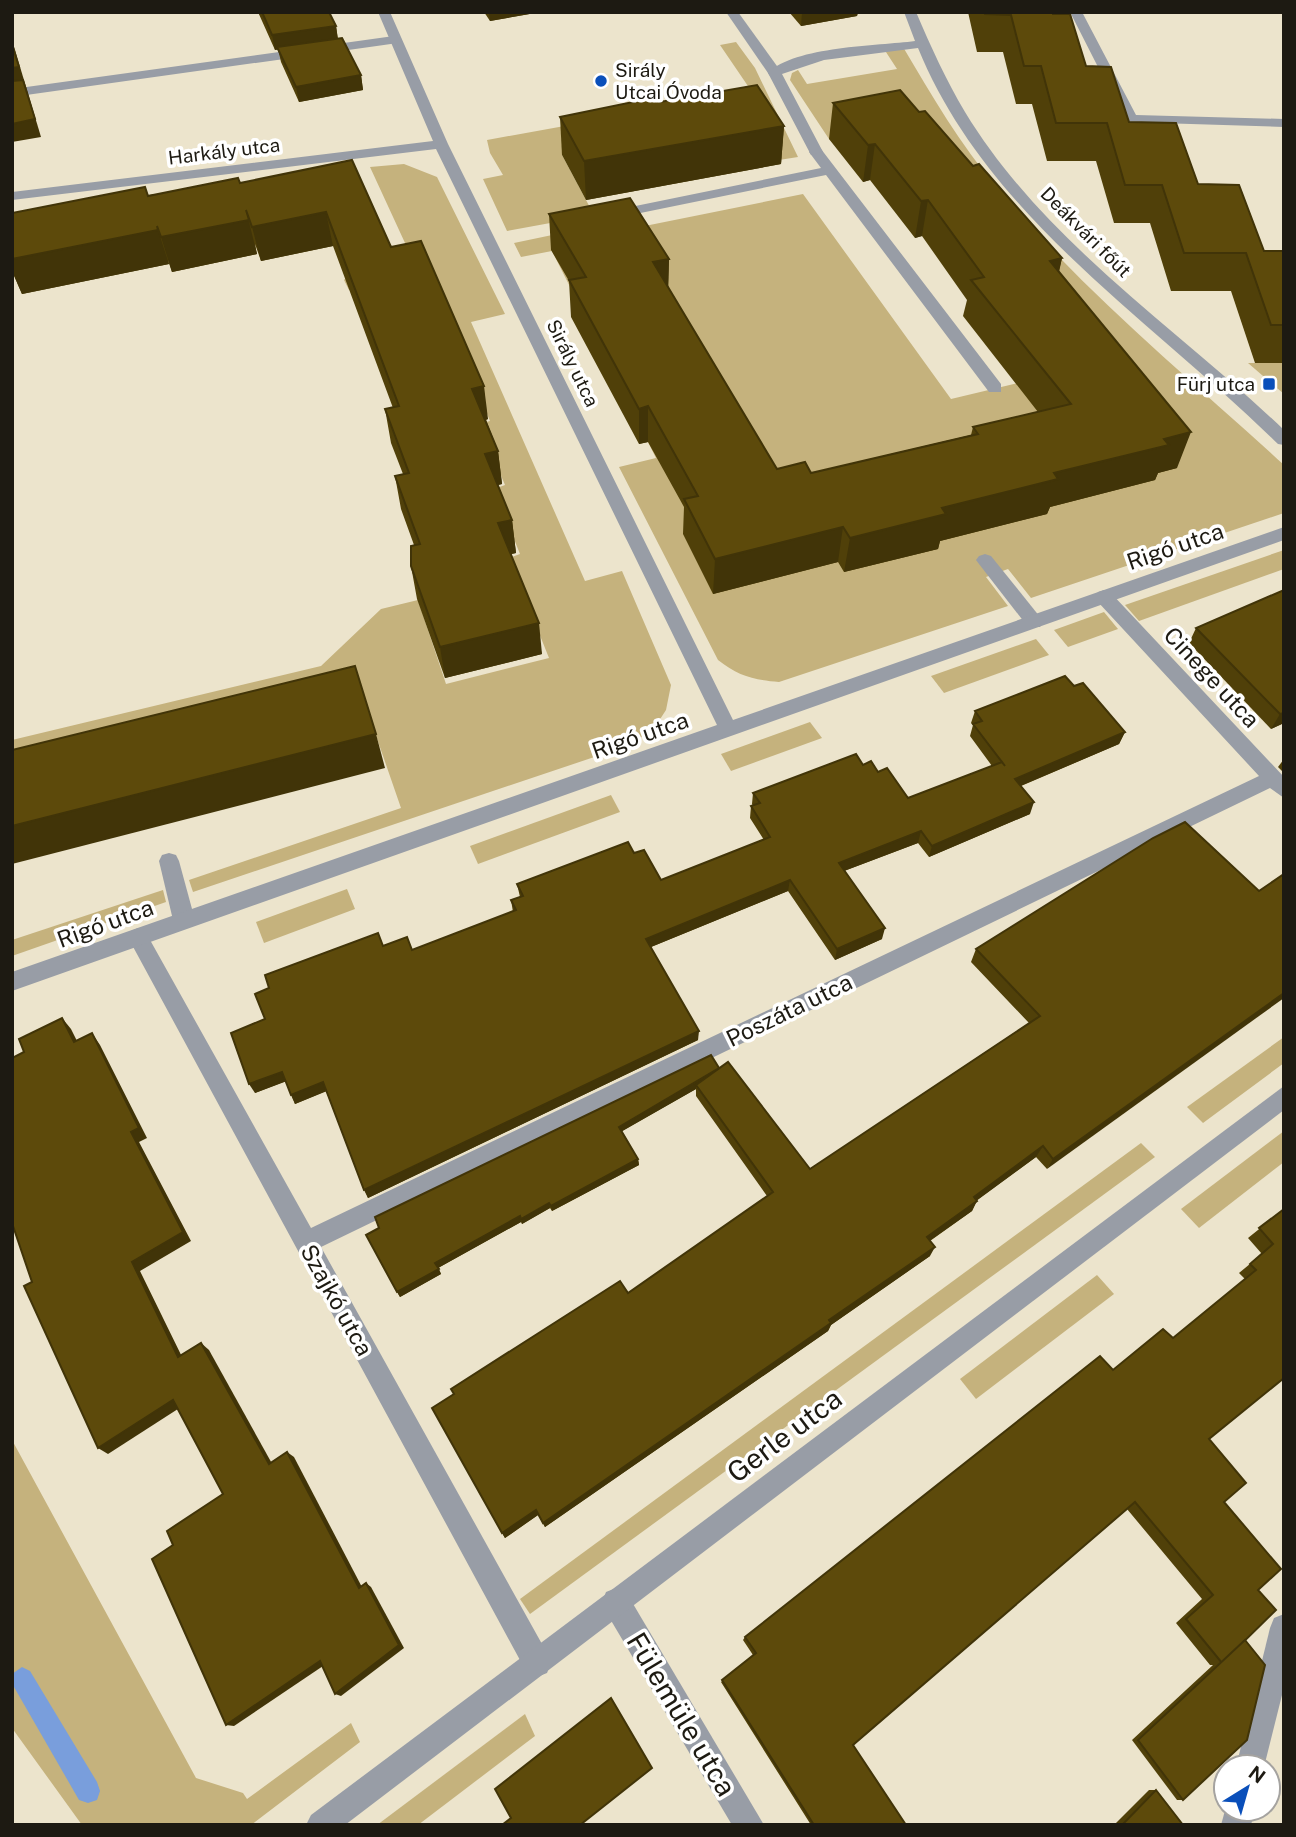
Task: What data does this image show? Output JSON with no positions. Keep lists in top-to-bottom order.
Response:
{
  "streets": {
    "street": [
      "Harkály utca",
      "Deákvári főút",
      "Sirály utca",
      "Rigó utca",
      "Cinege utca",
      "Poszáta utca",
      "Szajkó utca",
      "Gerle utca",
      "Fülemüle utca"
    ]
  },
  "crossings": [
    ["Harkály utca", "Sirály utca"],
    ["Sirály utca", "Rigó utca"],
    ["Rigó utca", "Cinege utca"],
    ["Rigó utca", "Szajkó utca"],
    ["Cinege utca", "Poszáta utca"],
    ["Poszáta utca", "Szajkó utca"],
    ["Szajkó utca", "Gerle utca"],
    ["Gerle utca", "Fülemüle utca"]
  ],
  "places": {
    "other": ["Sirály Utcai Óvoda"],
    "transit": ["Fürj utca"]
  },
  "north": "top right"
}
